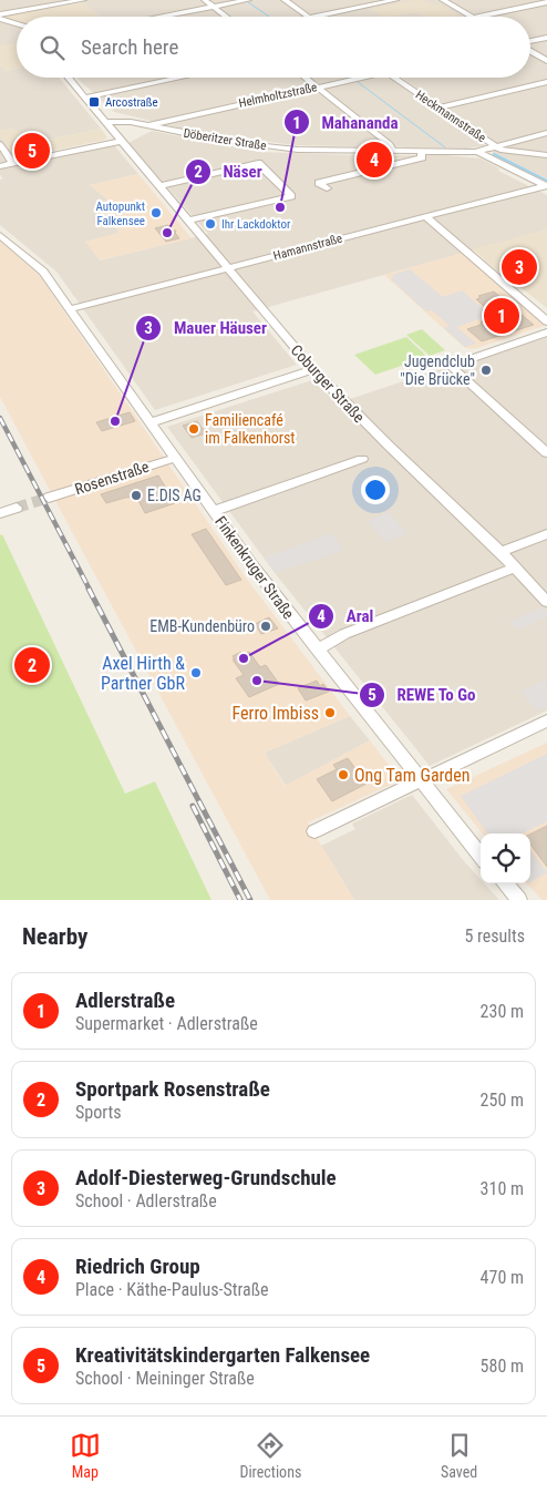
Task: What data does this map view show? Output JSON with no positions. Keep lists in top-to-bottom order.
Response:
{
  "streets": {
    "street": [
      "Helmholtzstraße",
      "Heckmannstraße",
      "Döberitzer Straße",
      "Hamannstraße",
      "Coburger Straße",
      "Rosenstraße",
      "Finkenkruger Straße"
    ]
  },
  "crossings": [
    ["Helmholtzstraße", "Döberitzer Straße"],
    ["Heckmannstraße", "Döberitzer Straße"],
    ["Döberitzer Straße", "Coburger Straße"],
    ["Hamannstraße", "Coburger Straße"],
    ["Hamannstraße", "Finkenkruger Straße"],
    ["Rosenstraße", "Finkenkruger Straße"]
  ],
  "places": {
    "transit": ["Arcostraße"],
    "other": [
      "Mahananda",
      "Autopunkt Falkensee",
      "Ihr Lackdoktor",
      "Näser",
      "Jugendclub \"Die Brücke\"",
      "Mauer Häuser",
      "Familiencafé im Falkenhorst",
      "E.DIS AG",
      "EMB-Kundenbüro",
      "Aral",
      "Axel Hirth & Partner GbR",
      "REWE To Go",
      "Ferro Imbiss",
      "Ong Tam Garden"
    ]
  },
  "page": {
    "search": "Search here",
    "pins": [
      "5",
      "4",
      "3",
      "1",
      "2"
    ],
    "heading": ["Nearby", "5 results"],
    "list": [
      {
        "mark": "1",
        "name": "Adlerstraße",
        "note": "Supermarket · Adlerstraße",
        "value": "230 m"
      },
      {
        "mark": "2",
        "name": "Sportpark Rosenstraße",
        "note": "Sports",
        "value": "250 m"
      },
      {
        "mark": "3",
        "name": "Adolf-Diesterweg-Grundschule",
        "note": "School · Adlerstraße",
        "value": "310 m"
      },
      {
        "mark": "4",
        "name": "Riedrich Group",
        "note": "Place · Käthe-Paulus-Straße",
        "value": "470 m"
      },
      {
        "mark": "5",
        "name": "Kreativitätskindergarten Falkensee",
        "note": "School · Meininger Straße",
        "value": "580 m"
      }
    ],
    "nav": ["Map", "Directions", "Saved"]
  }
}
